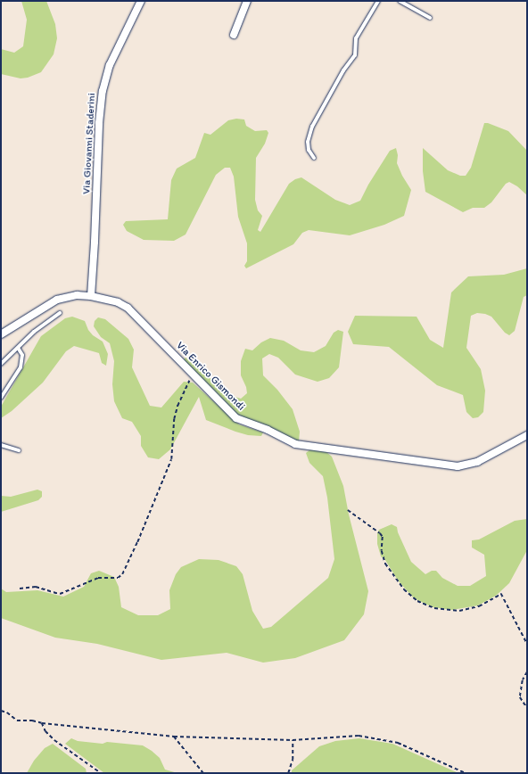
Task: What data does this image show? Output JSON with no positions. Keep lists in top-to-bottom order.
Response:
{
  "streets": {
    "street": ["Via Giovanni Staderini", "Via Enrico Gismondi"]
  },
  "crossings": [
    ["Via Giovanni Staderini", "Via Enrico Gismondi"]
  ]
}
